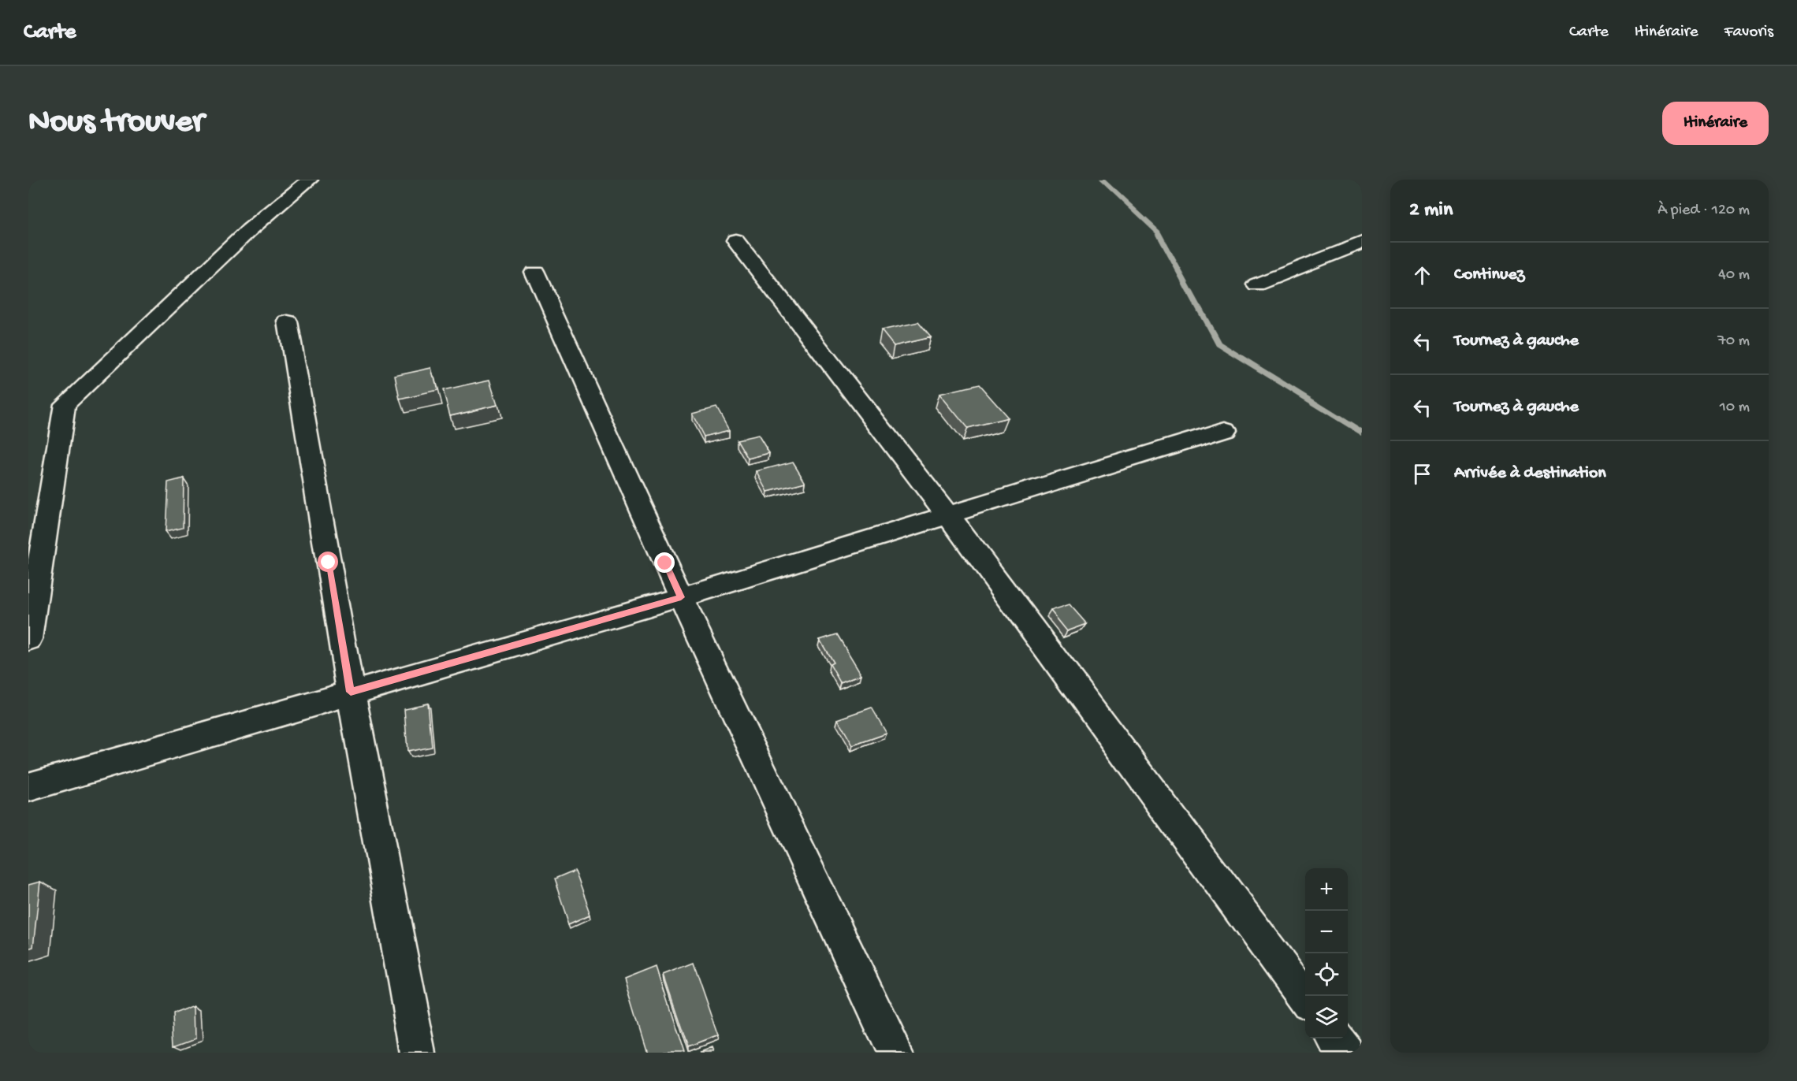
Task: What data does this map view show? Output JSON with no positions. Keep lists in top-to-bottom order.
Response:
{
  "page": {
    "header": "Carte",
    "nav": ["Carte", "Itinéraire", "Favoris"],
    "buttons": "Itinéraire",
    "title": "Nous trouver",
    "heading": ["2 min", "À pied · 120 m"],
    "list": [
      ["Continuez", "40 m"],
      ["Tournez à gauche", "70 m"],
      ["Tournez à gauche", "10 m"],
      "Arrivée à destination"
    ],
    "map_buttons": ["+", "−"]
  }
}
